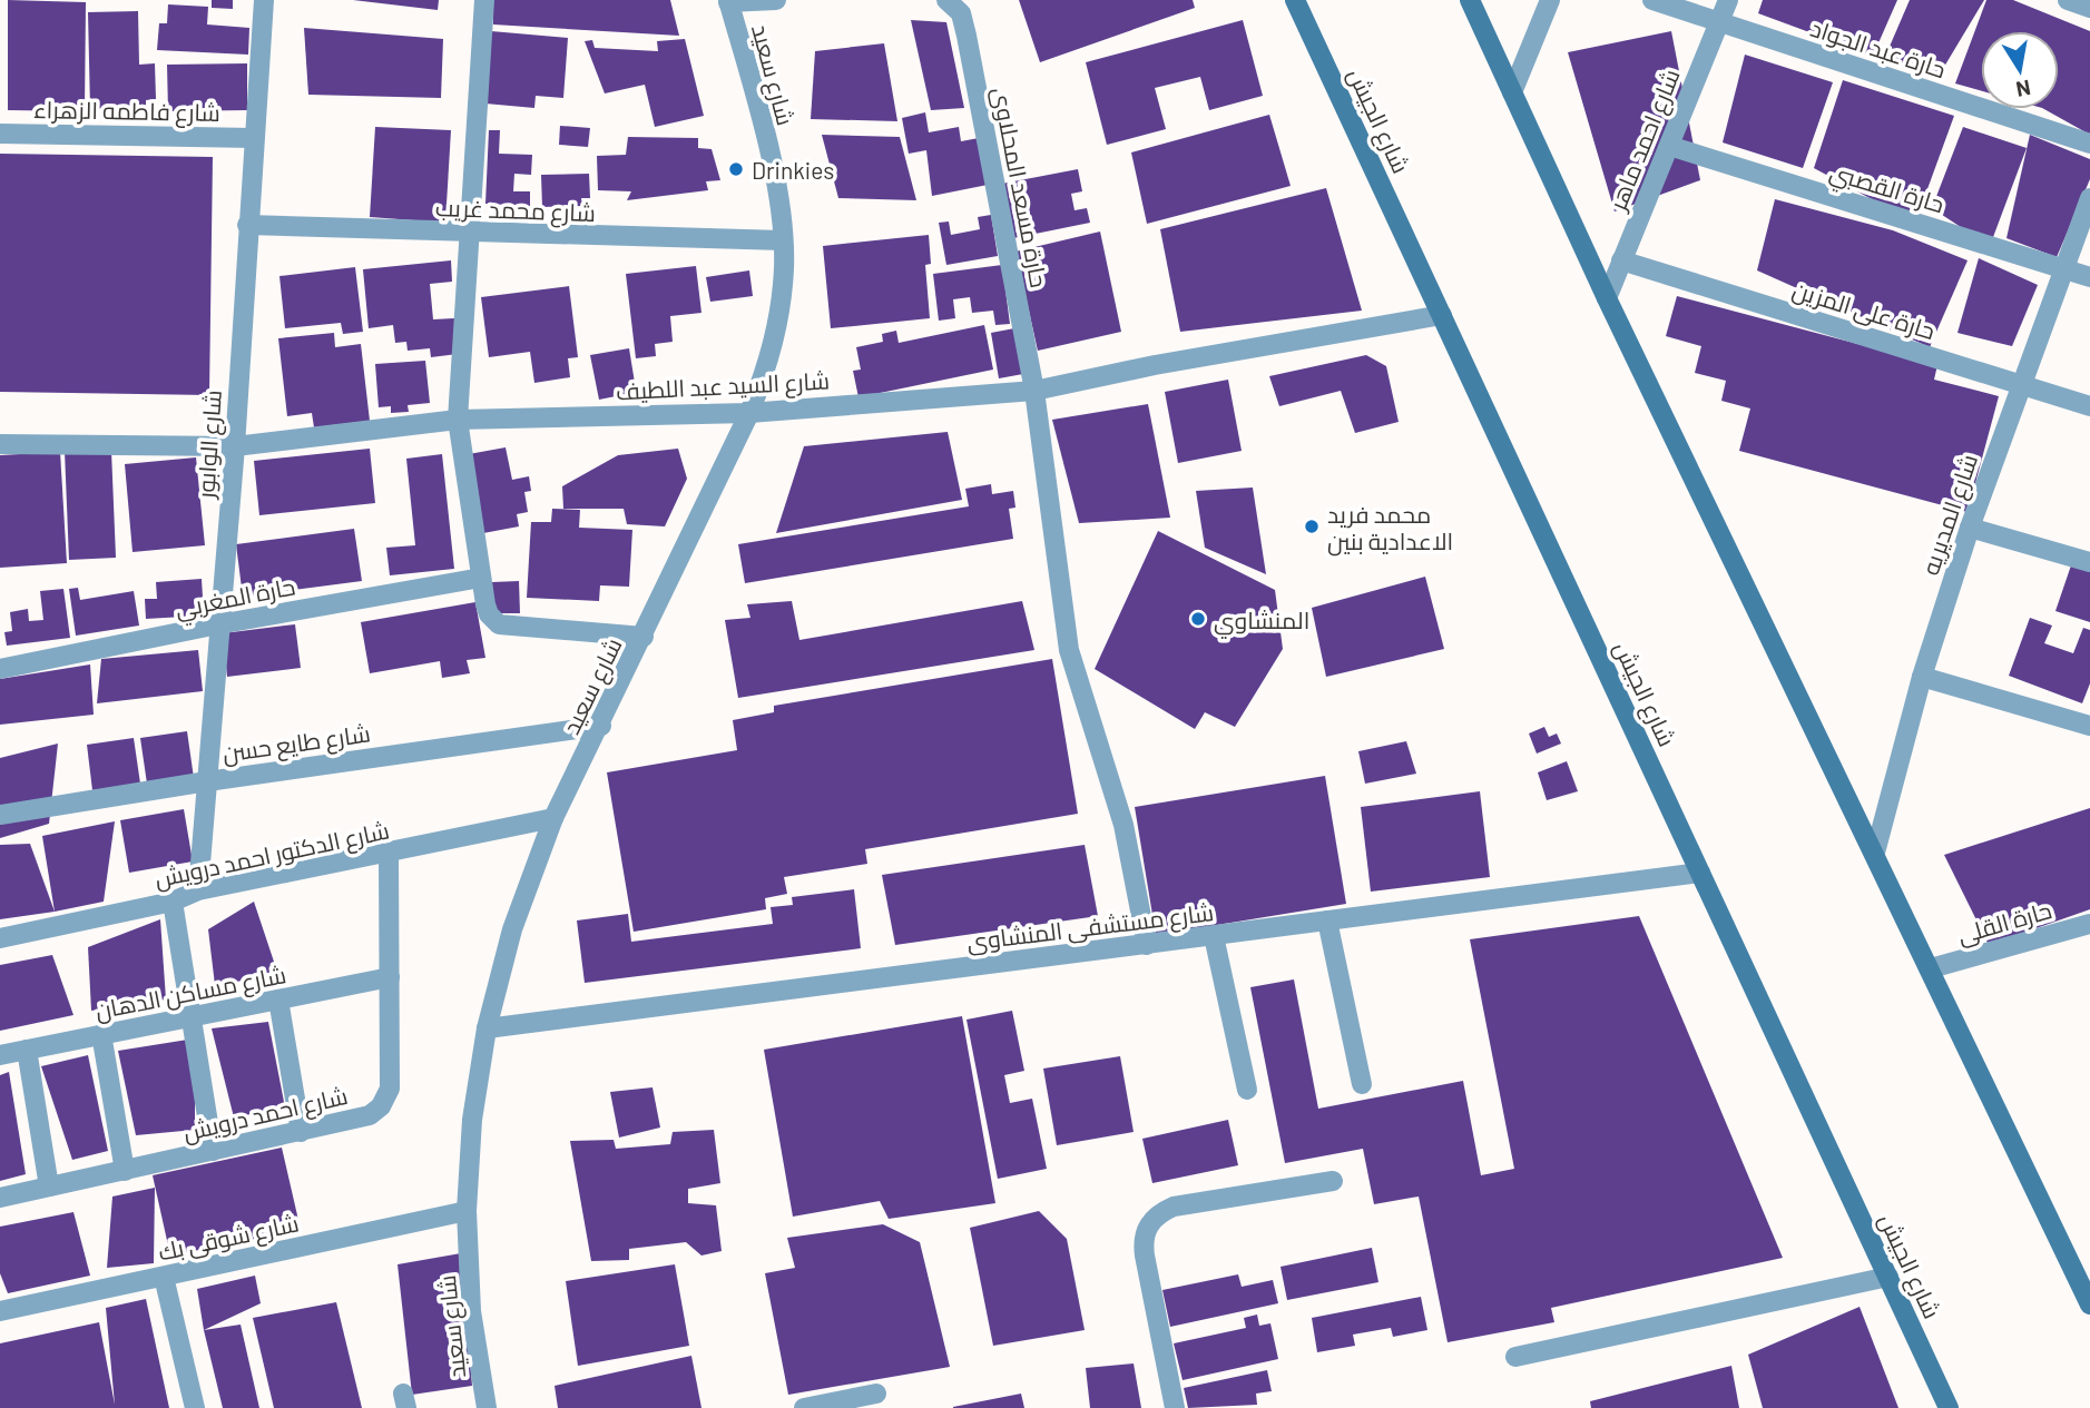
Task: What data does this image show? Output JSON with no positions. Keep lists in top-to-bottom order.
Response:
{
  "streets": {
    "main road": ["شارع الجيش"],
    "street": [
      "حارة عبد الجواد",
      "شارع سعيد",
      "شارع فاطمه الزهراء",
      "شارع احمد ماهر",
      "حارة مسعد المحلاوى",
      "حارة القصبي",
      "شارع محمد غريب",
      "حارة على المزين",
      "شارع السيد عبد اللطيف",
      "شارع الوابور",
      "شارع المديريه",
      "حارة المغربي",
      "شارع طايع حسن",
      "شارع الدكتور احمد درويش",
      "حارة القلى",
      "شارع مستشفى المنشاوى",
      "شارع مساكن الدهان",
      "شارع احمد درويش",
      "شارع شوقى بك"
    ]
  },
  "crossings": [
    ["حارة عبد الجواد", "شارع احمد ماهر"],
    ["شارع سعيد", "شارع محمد غريب"],
    ["شارع سعيد", "شارع السيد عبد اللطيف"],
    ["شارع سعيد", "شارع طايع حسن"],
    ["شارع سعيد", "شارع الدكتور احمد درويش"],
    ["شارع سعيد", "شارع مستشفى المنشاوى"],
    ["شارع سعيد", "شارع شوقى بك"],
    ["شارع فاطمه الزهراء", "شارع الوابور"],
    ["شارع الجيش", "شارع السيد عبد اللطيف"],
    ["شارع الجيش", "شارع مستشفى المنشاوى"],
    ["شارع احمد ماهر", "حارة القصبي"],
    ["شارع احمد ماهر", "حارة على المزين"],
    ["حارة مسعد المحلاوى", "شارع السيد عبد اللطيف"],
    ["حارة مسعد المحلاوى", "شارع مستشفى المنشاوى"],
    ["حارة القصبي", "شارع المديريه"],
    ["شارع محمد غريب", "شارع الوابور"],
    ["حارة على المزين", "شارع المديريه"],
    ["شارع السيد عبد اللطيف", "شارع الوابور"],
    ["شارع الوابور", "حارة المغربي"],
    ["شارع الوابور", "شارع طايع حسن"],
    ["شارع الوابور", "شارع الدكتور احمد درويش"],
    ["شارع الدكتور احمد درويش", "شارع احمد درويش"],
    ["شارع مساكن الدهان", "شارع احمد درويش"]
  ],
  "places": ["Drinkies", "محمد فريد الاعدادية بنين", "المنشاوي"],
  "north": "bottom"
}
